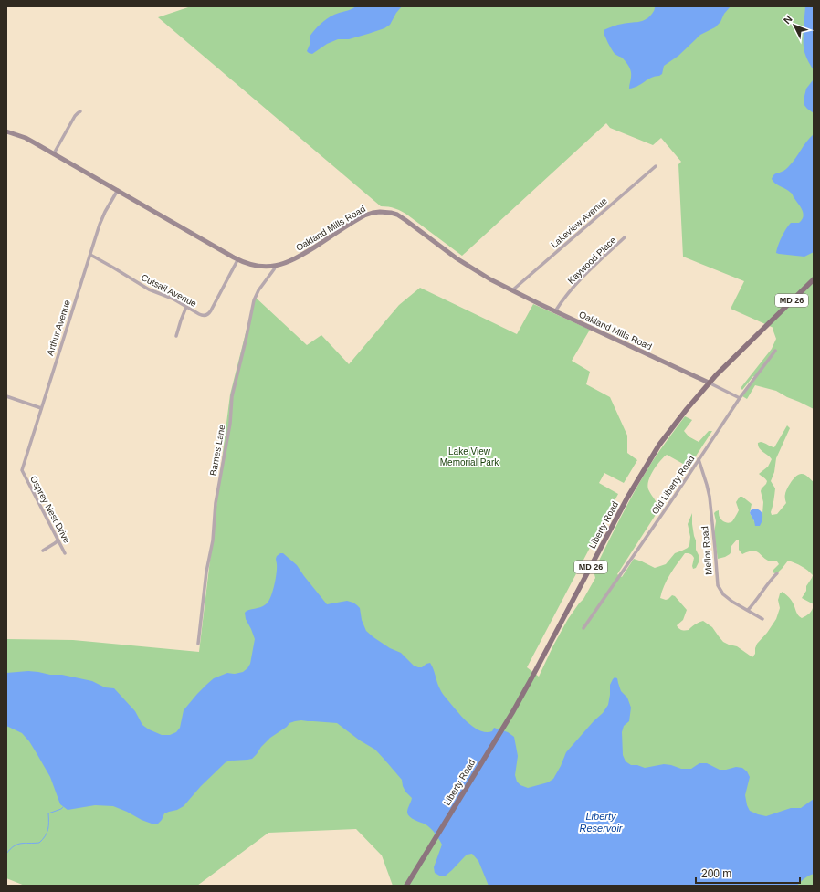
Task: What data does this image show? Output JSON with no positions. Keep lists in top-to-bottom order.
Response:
{
  "streets": {
    "main road": ["MD 26", "Liberty Road"],
    "street": [
      "Lakeview Avenue",
      "Oakland Mills Road",
      "Kaywood Place",
      "Cutsail Avenue",
      "Arthur Avenue",
      "Barnes Lane",
      "Old Liberty Road",
      "Osprey Nest Drive",
      "Mellor Road"
    ]
  },
  "crossings": [
    ["Lakeview Avenue", "Oakland Mills Road"],
    ["Oakland Mills Road", "Kaywood Place"],
    ["Oakland Mills Road", "Cutsail Avenue"],
    ["Oakland Mills Road", "Arthur Avenue"],
    ["Oakland Mills Road", "Barnes Lane"],
    ["Oakland Mills Road", "Old Liberty Road"],
    ["Oakland Mills Road", "Liberty Road"],
    ["Cutsail Avenue", "Arthur Avenue"],
    ["Arthur Avenue", "Osprey Nest Drive"],
    ["Old Liberty Road", "Mellor Road"]
  ],
  "water": ["Liberty Reservoir"],
  "parks": ["Lake View Memorial Park"],
  "scale_bar": "200 m",
  "north": "top left"
}
